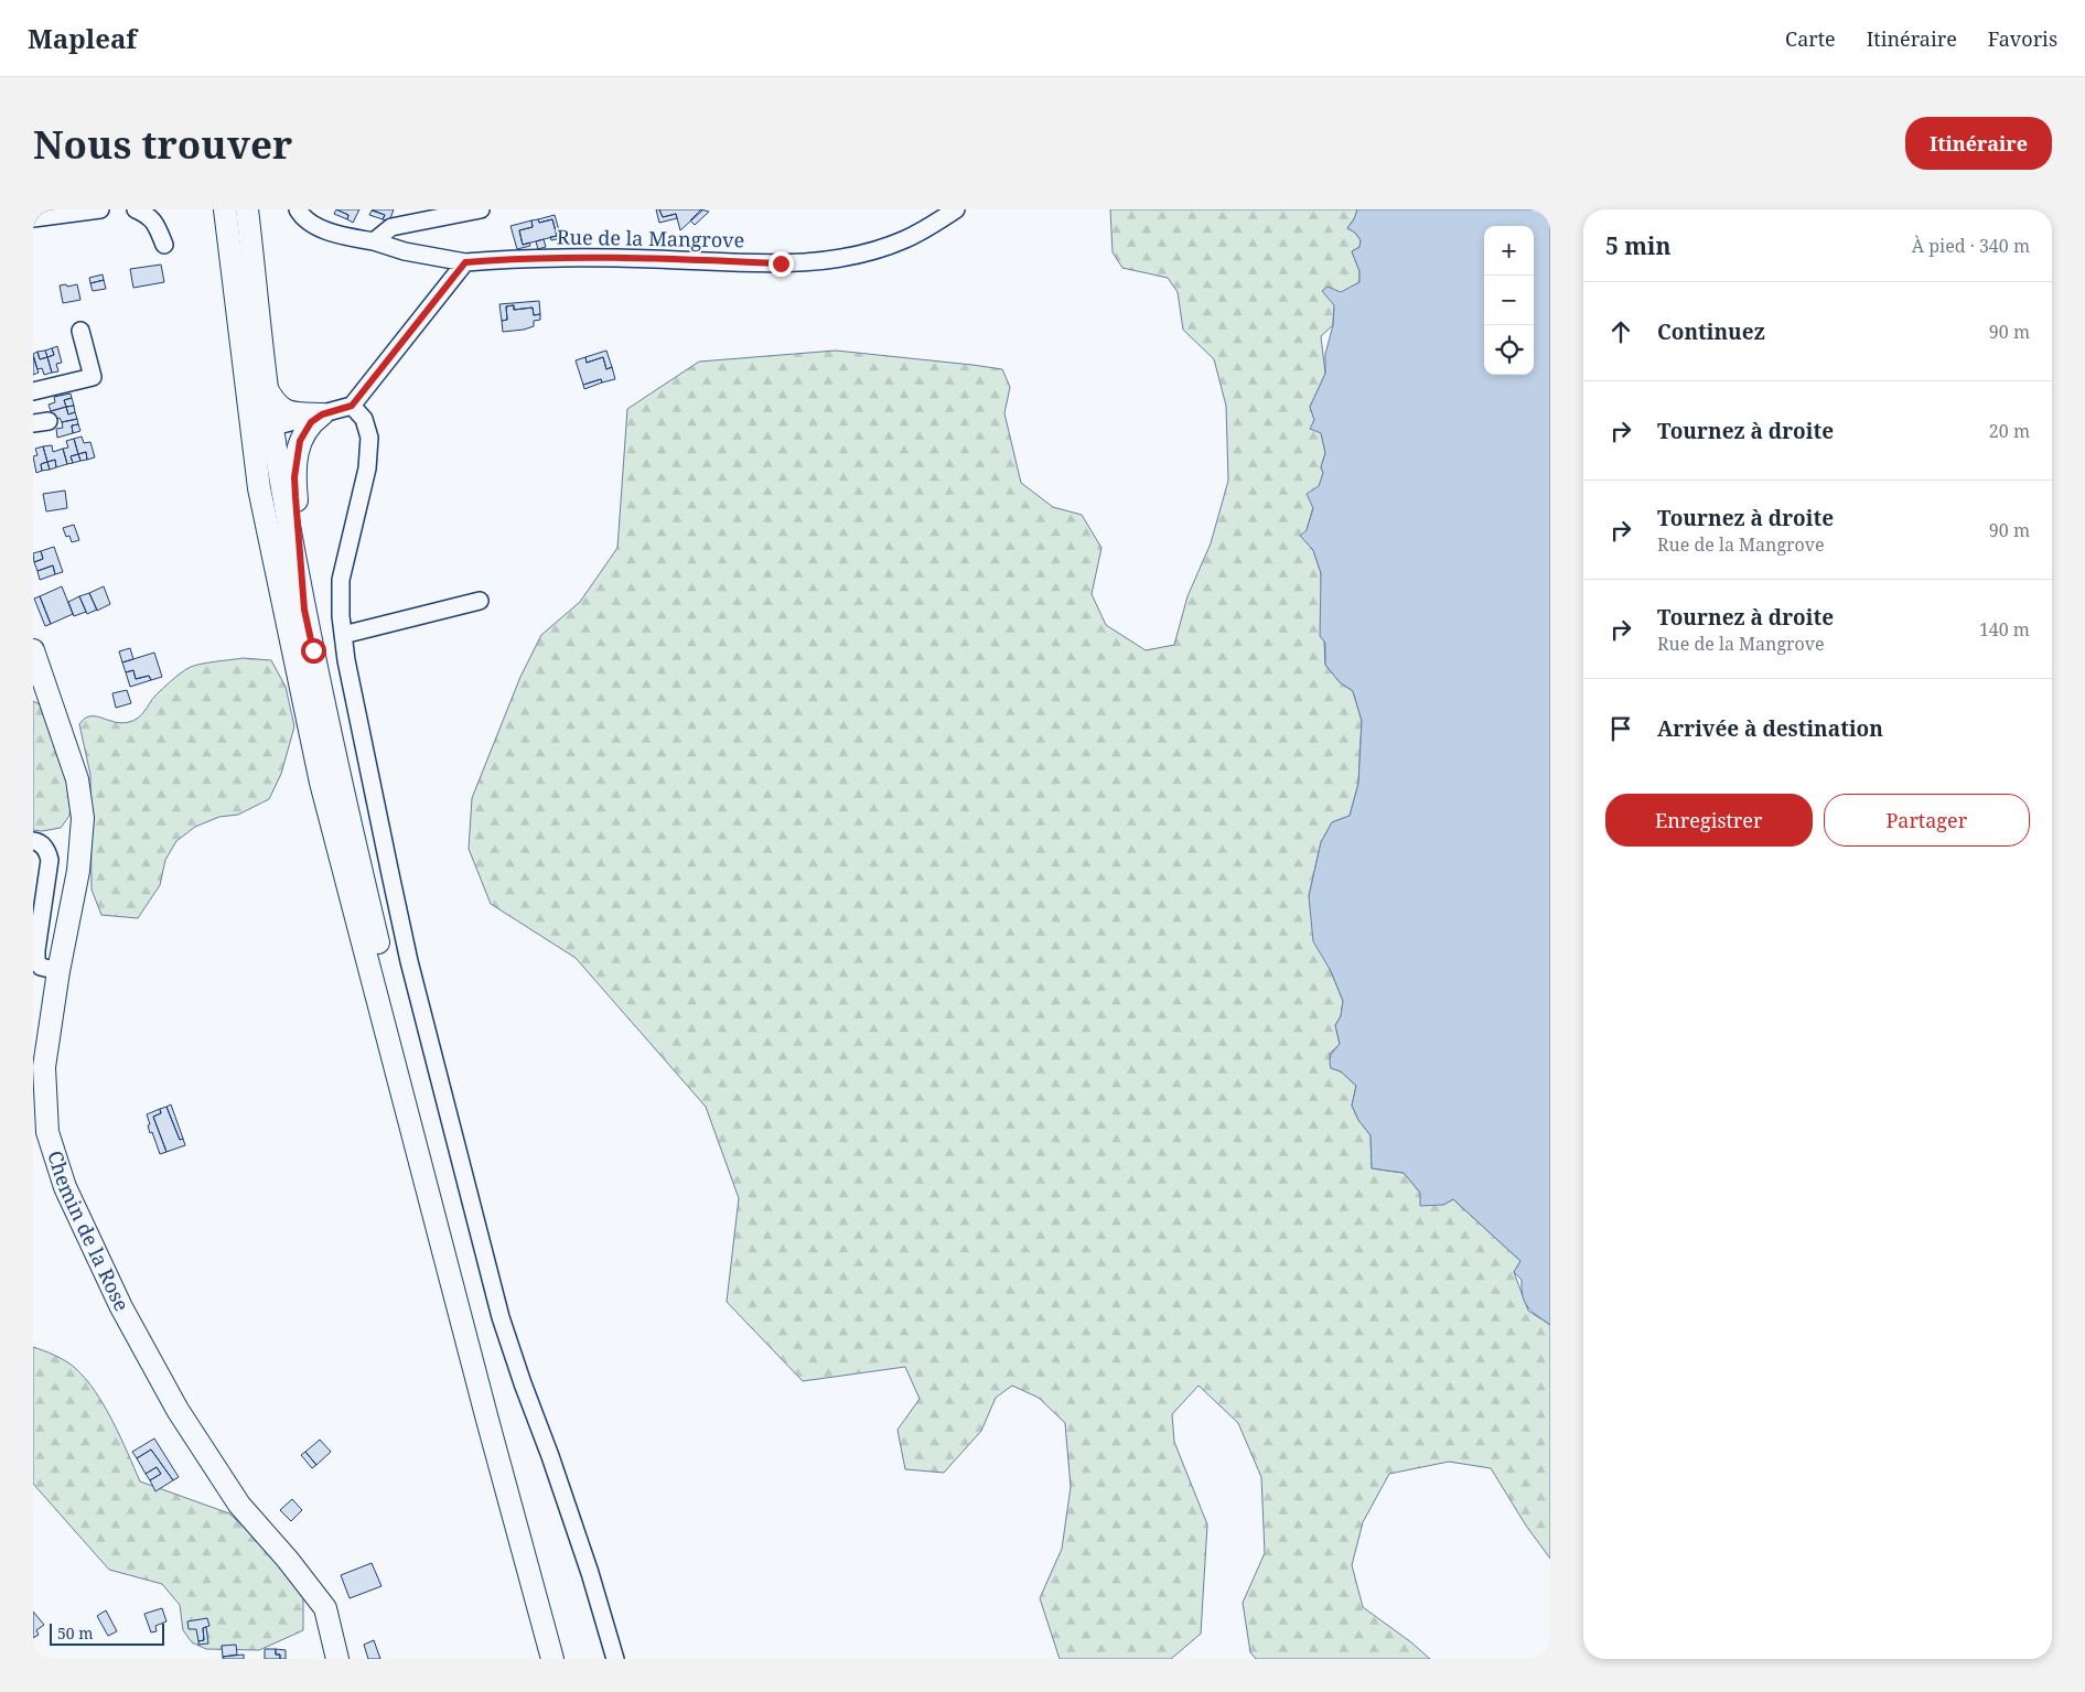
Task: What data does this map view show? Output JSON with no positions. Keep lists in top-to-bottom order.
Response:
{
  "streets": {
    "main road": ["Chemin de la Rose"],
    "street": ["Rue de la Mangrove"]
  },
  "scale_bar": "50 m",
  "page": {
    "header": "Mapleaf",
    "nav": ["Carte", "Itinéraire", "Favoris"],
    "buttons": [
      "Itinéraire",
      ["Enregistrer", "Partager"]
    ],
    "title": "Nous trouver",
    "heading": ["5 min", "À pied · 340 m"],
    "map_buttons": ["+", "−"],
    "list": [
      ["Continuez", "90 m"],
      ["Tournez à droite", "20 m"],
      ["Tournez à droite", "Rue de la Mangrove", "90 m"],
      ["Tournez à droite", "Rue de la Mangrove", "140 m"],
      "Arrivée à destination"
    ],
    "scale": "50 m"
  }
}
